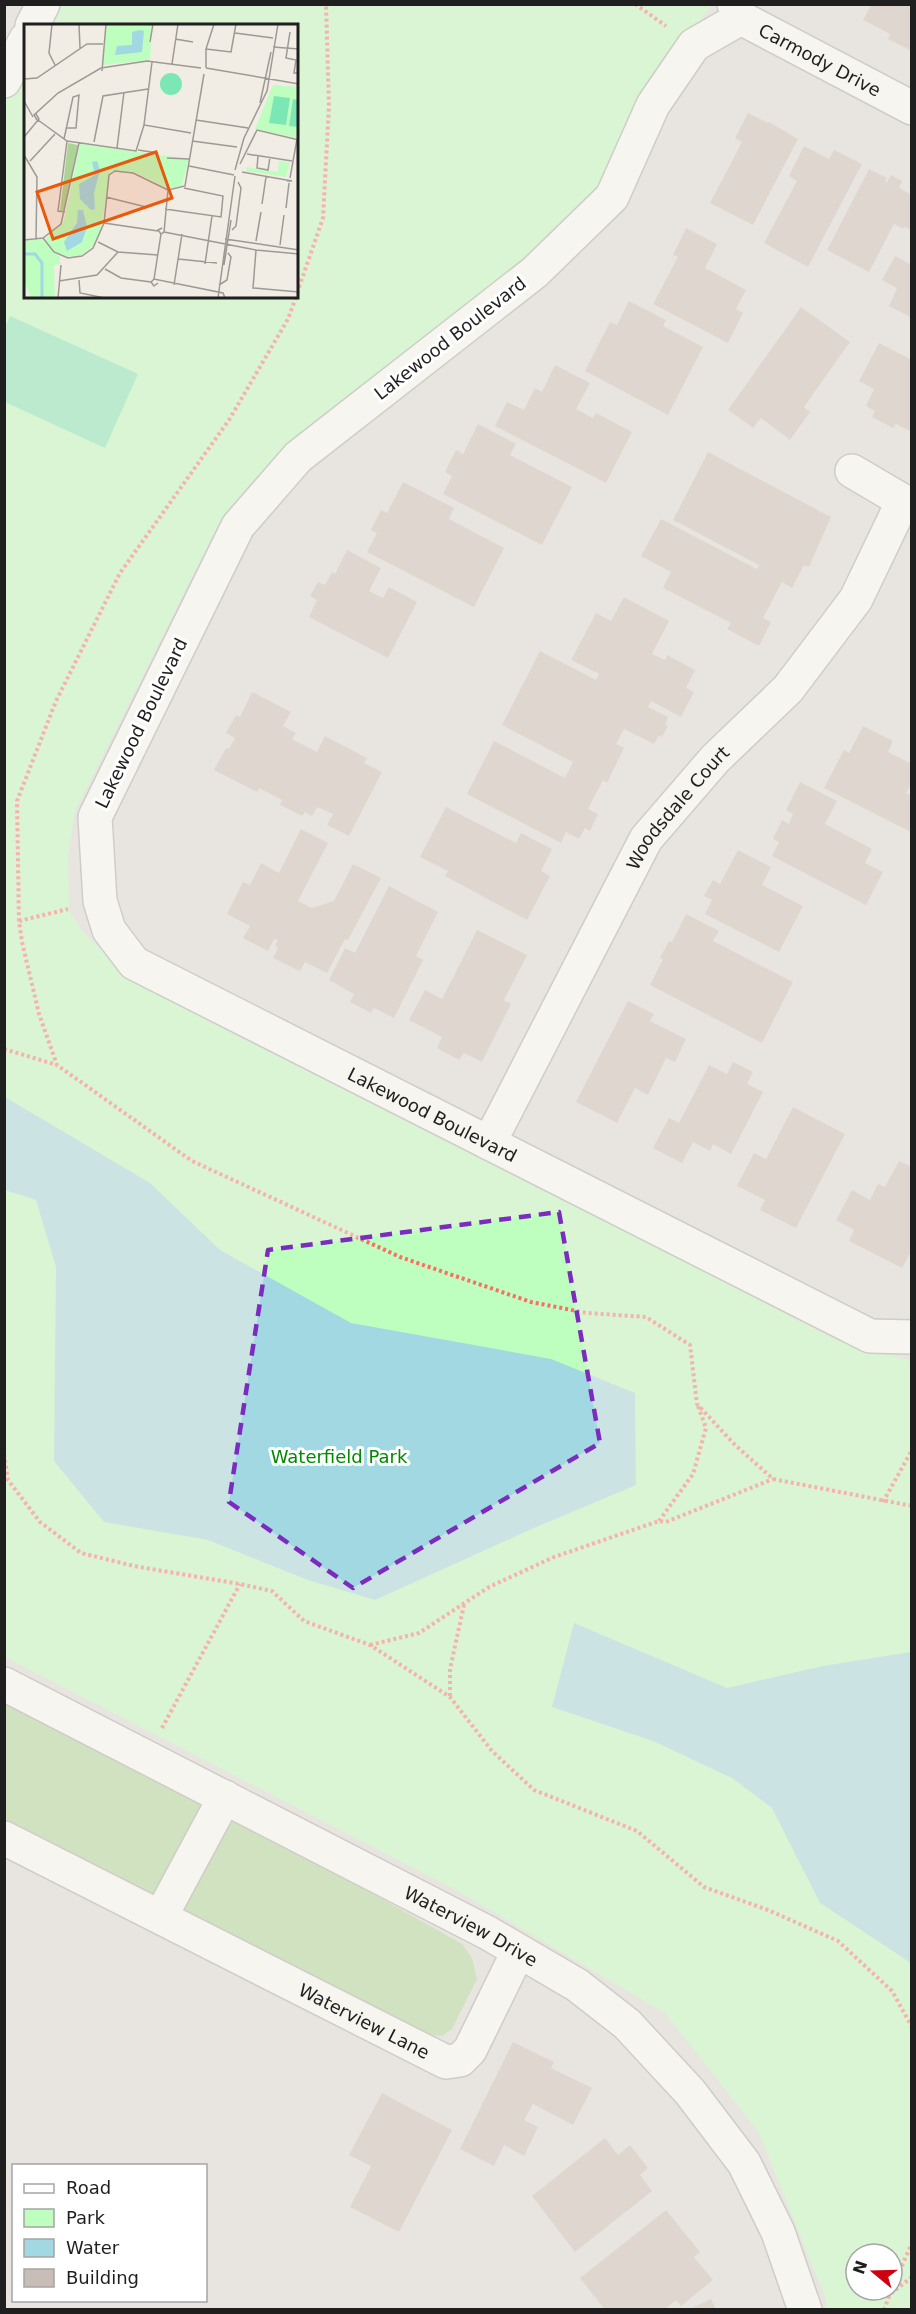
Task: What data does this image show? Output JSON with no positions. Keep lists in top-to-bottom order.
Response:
{
  "streets": {
    "street": [
      "Carmody Drive",
      "Lakewood Boulevard",
      "Woodsdale Court",
      "Waterview Drive",
      "Waterview Lane"
    ]
  },
  "crossings": [
    ["Carmody Drive", "Lakewood Boulevard"],
    ["Lakewood Boulevard", "Woodsdale Court"],
    ["Waterview Drive", "Waterview Lane"]
  ],
  "parks": ["Waterfield Park"],
  "legend": [
    "Road",
    "Park",
    "Water",
    "Building"
  ],
  "north": "left"
}
